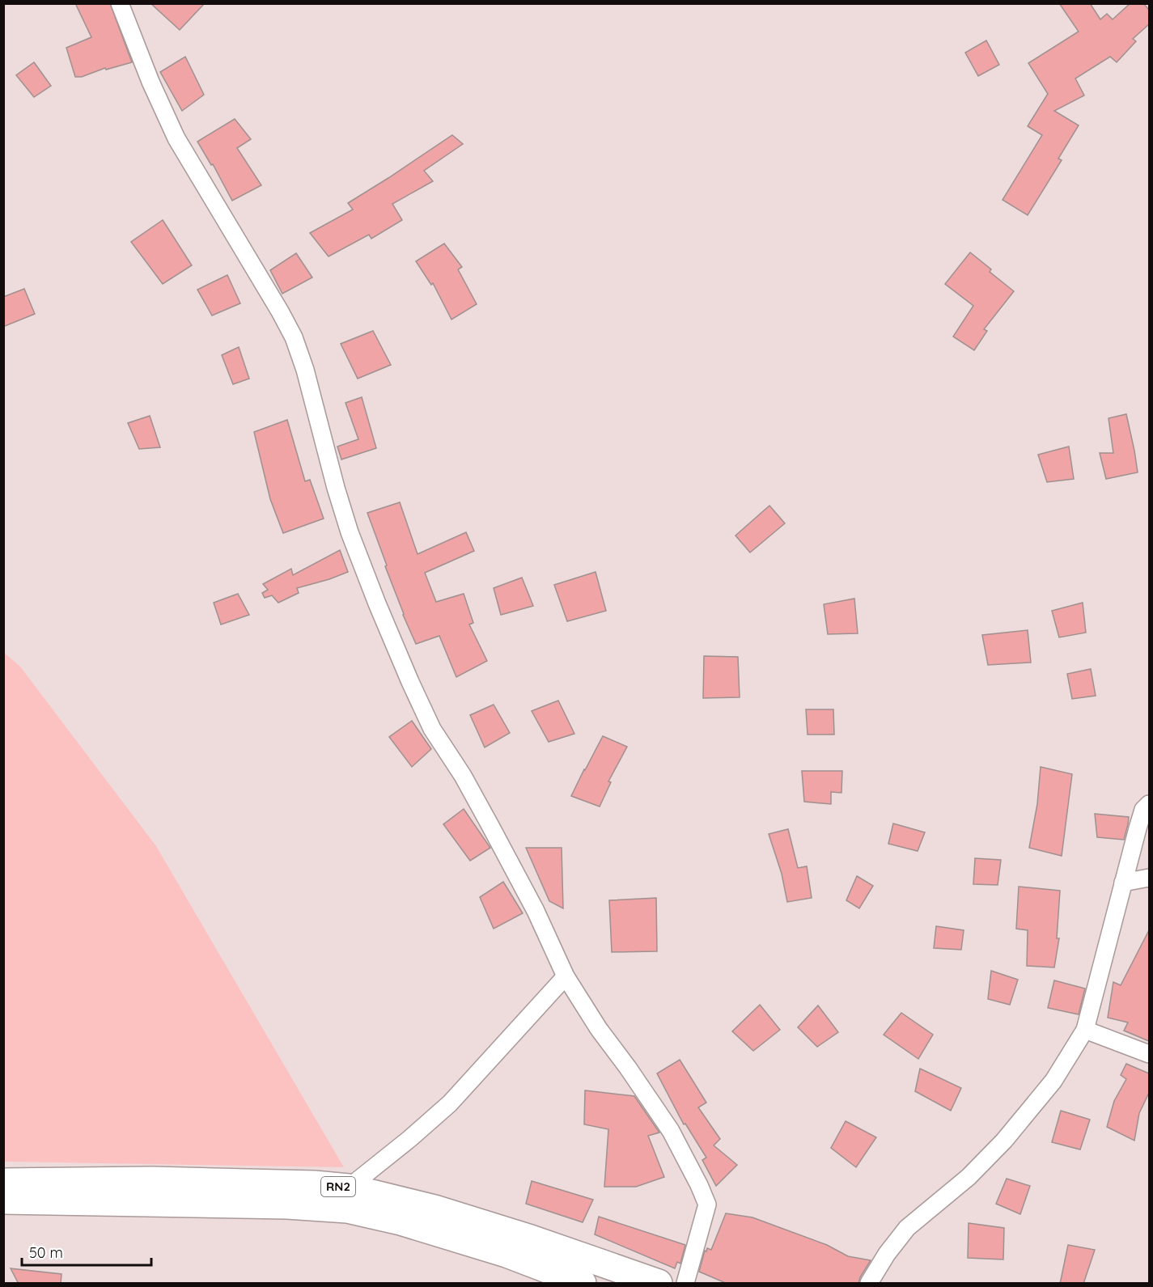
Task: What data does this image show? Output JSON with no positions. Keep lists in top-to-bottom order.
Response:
{
  "streets": {
    "highway": ["RN2"]
  },
  "scale_bar": "50 m"
}
